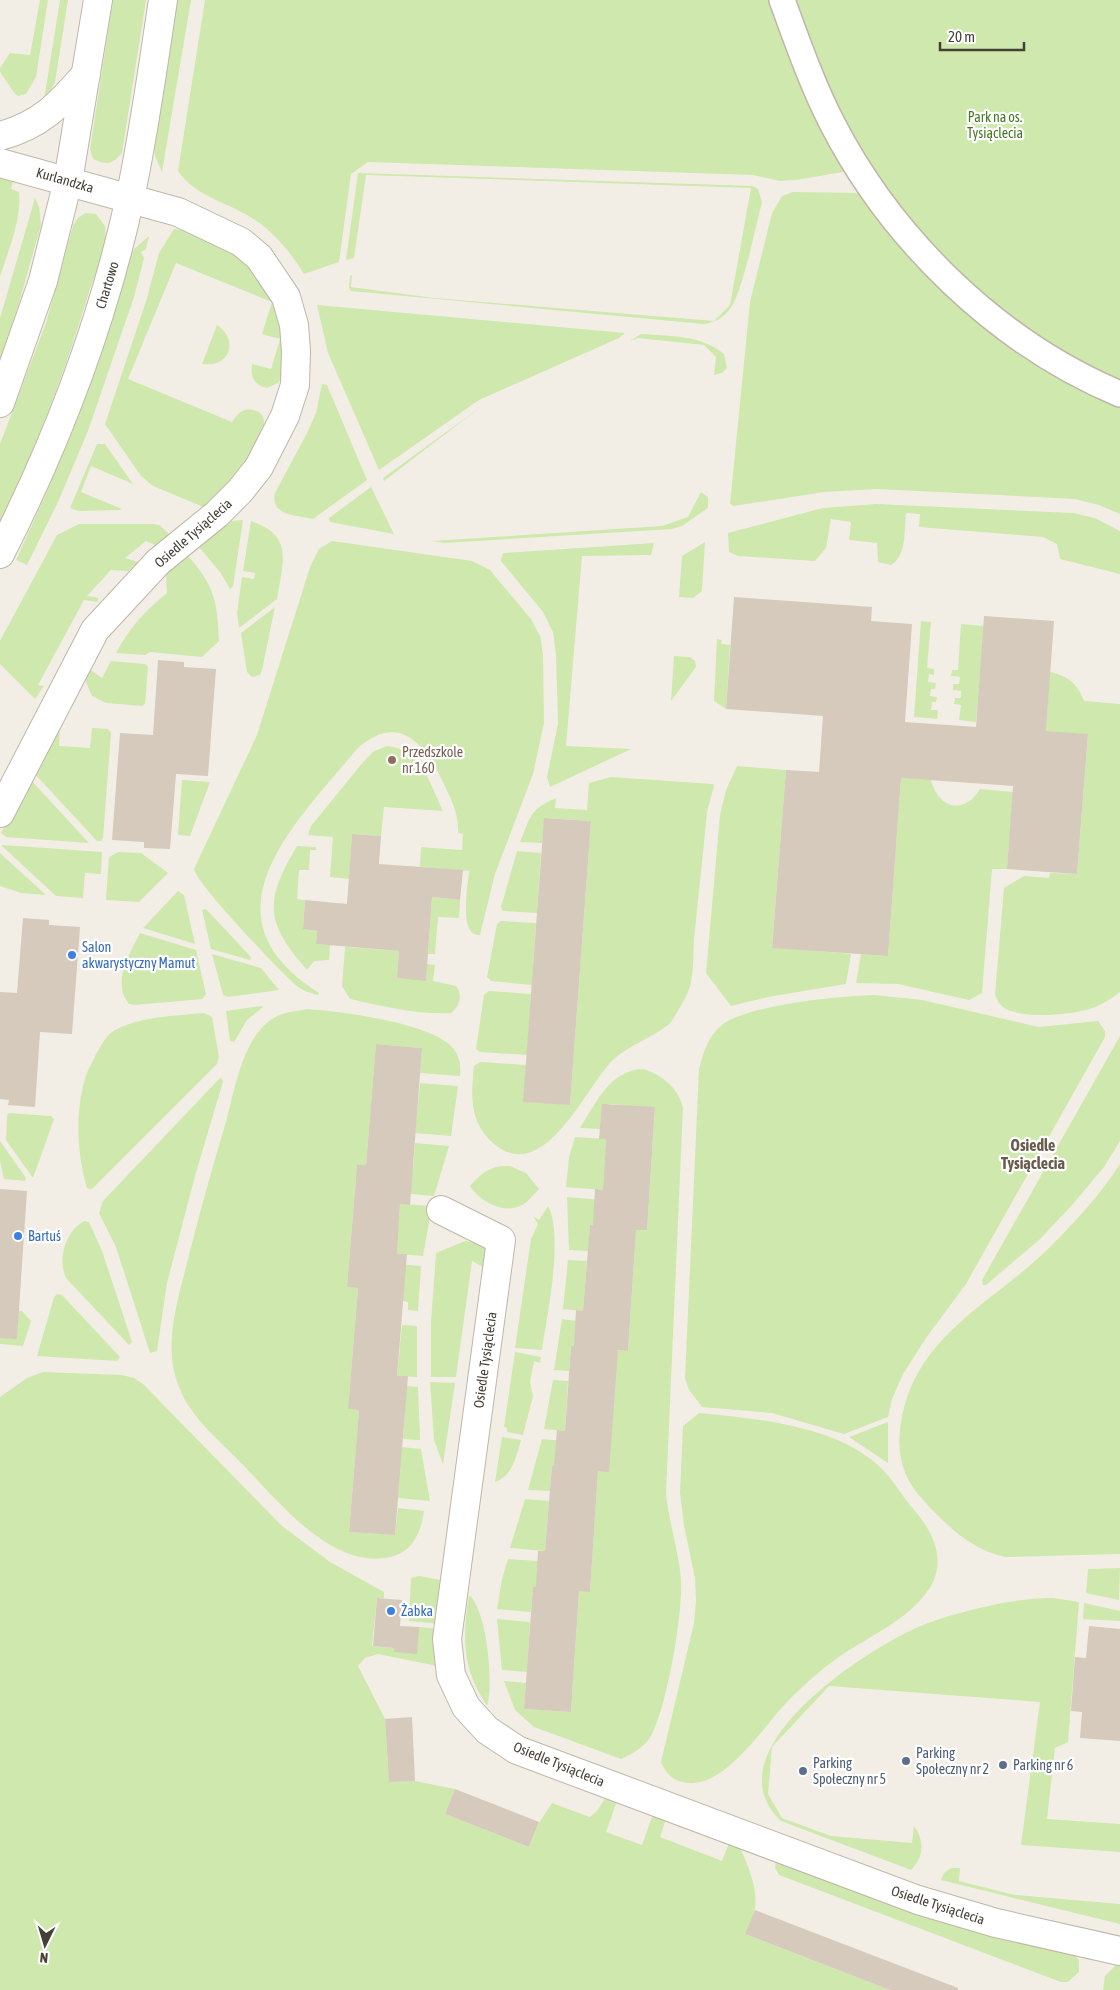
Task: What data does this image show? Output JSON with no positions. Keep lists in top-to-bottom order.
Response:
{
  "streets": {
    "street": ["Kurlandzka", "Chartowo", "Osiedle Tysiąclecia"]
  },
  "crossings": [
    ["Kurlandzka", "Chartowo"],
    ["Kurlandzka", "Osiedle Tysiąclecia"],
    ["Chartowo", "Osiedle Tysiąclecia"]
  ],
  "districts": ["Osiedle Tysiąclecia"],
  "parks": ["Park na os. Tysiąclecia"],
  "places": [
    "Przedszkole nr 160",
    "Salon akwarystyczny Mamut",
    "Bartuś",
    "Żabka",
    "Parking Społeczny nr 2",
    "Parking nr 6",
    "Parking Społeczny nr 5"
  ],
  "scale_bar": "20 m",
  "north": "bottom"
}
